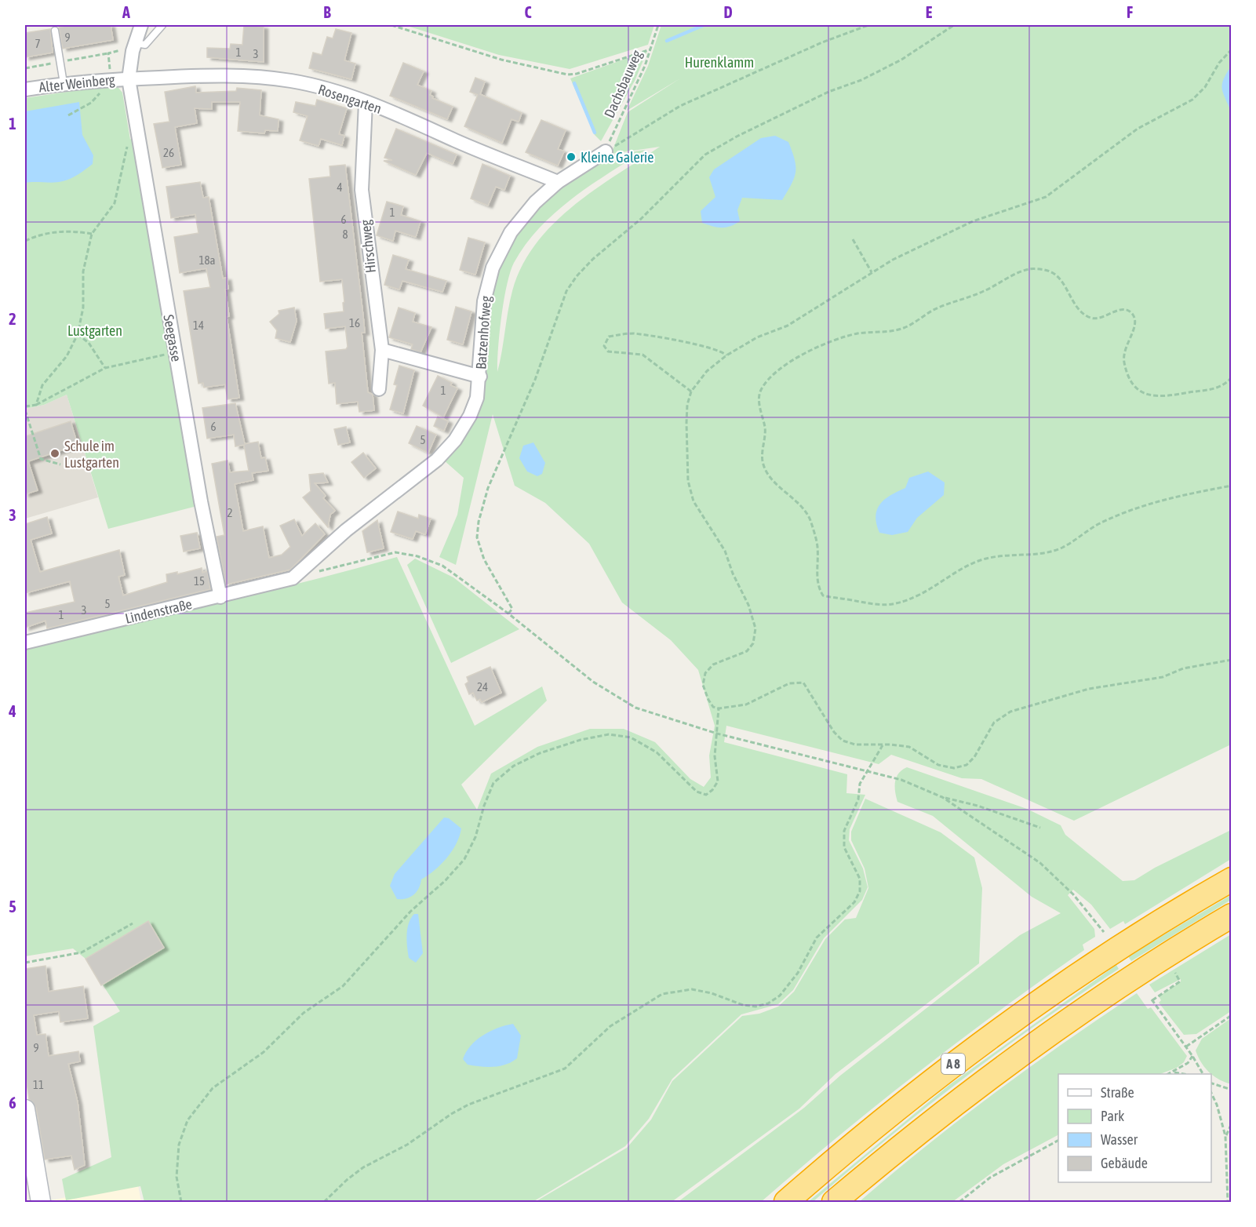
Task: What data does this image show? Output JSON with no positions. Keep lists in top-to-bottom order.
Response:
{
  "streets": {
    "highway": ["A 8"],
    "street": [
      "Alter Weinberg",
      "Rosengarten",
      "Hirschweg",
      "Batzenhofweg",
      "Seegasse",
      "Lindenstraße"
    ],
    "path": ["Dachsbauweg"]
  },
  "crossings": [
    ["Alter Weinberg", "Rosengarten"],
    ["Alter Weinberg", "Seegasse"],
    ["Dachsbauweg", "Batzenhofweg"],
    ["Rosengarten", "Hirschweg"],
    ["Rosengarten", "Batzenhofweg"],
    ["Rosengarten", "Seegasse"],
    ["Batzenhofweg", "Lindenstraße"],
    ["Seegasse", "Lindenstraße"]
  ],
  "parks": ["Hurenklamm", "Lustgarten"],
  "places": ["Kleine Galerie", "Schule im Lustgarten"],
  "house_numbers": [
    "9",
    "7",
    "1",
    "3",
    "26",
    "4",
    "1",
    "6",
    "8",
    "18a",
    "16",
    "14",
    "1",
    "6",
    "5",
    "2",
    "15",
    "5",
    "3",
    "1",
    "24",
    "9",
    "11"
  ],
  "legend": [
    "Straße",
    "Park",
    "Wasser",
    "Gebäude"
  ],
  "grid": {
    "columns": [
      "A",
      "B",
      "C",
      "D",
      "E",
      "F"
    ],
    "rows": [
      "1",
      "2",
      "3",
      "4",
      "5",
      "6"
    ]
  }
}
